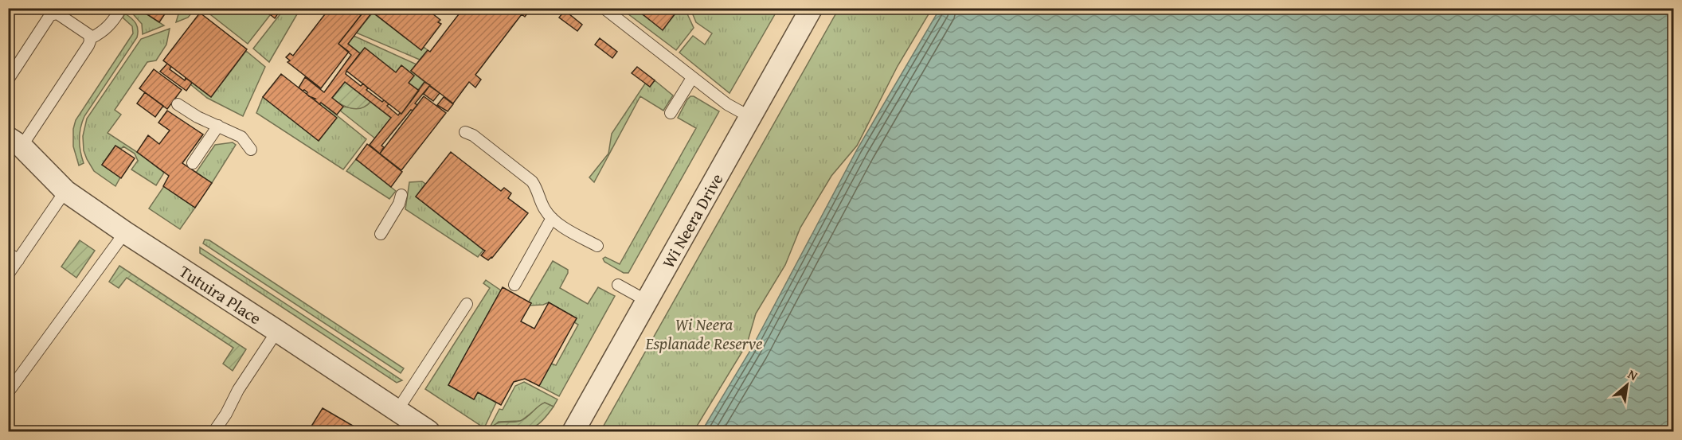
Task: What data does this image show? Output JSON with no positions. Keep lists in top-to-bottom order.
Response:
{
  "streets": {
    "street": ["Wi Neera Drive", "Tutuira Place"]
  },
  "parks": ["Wi Neera Esplanade Reserve"],
  "north": "top right"
}
